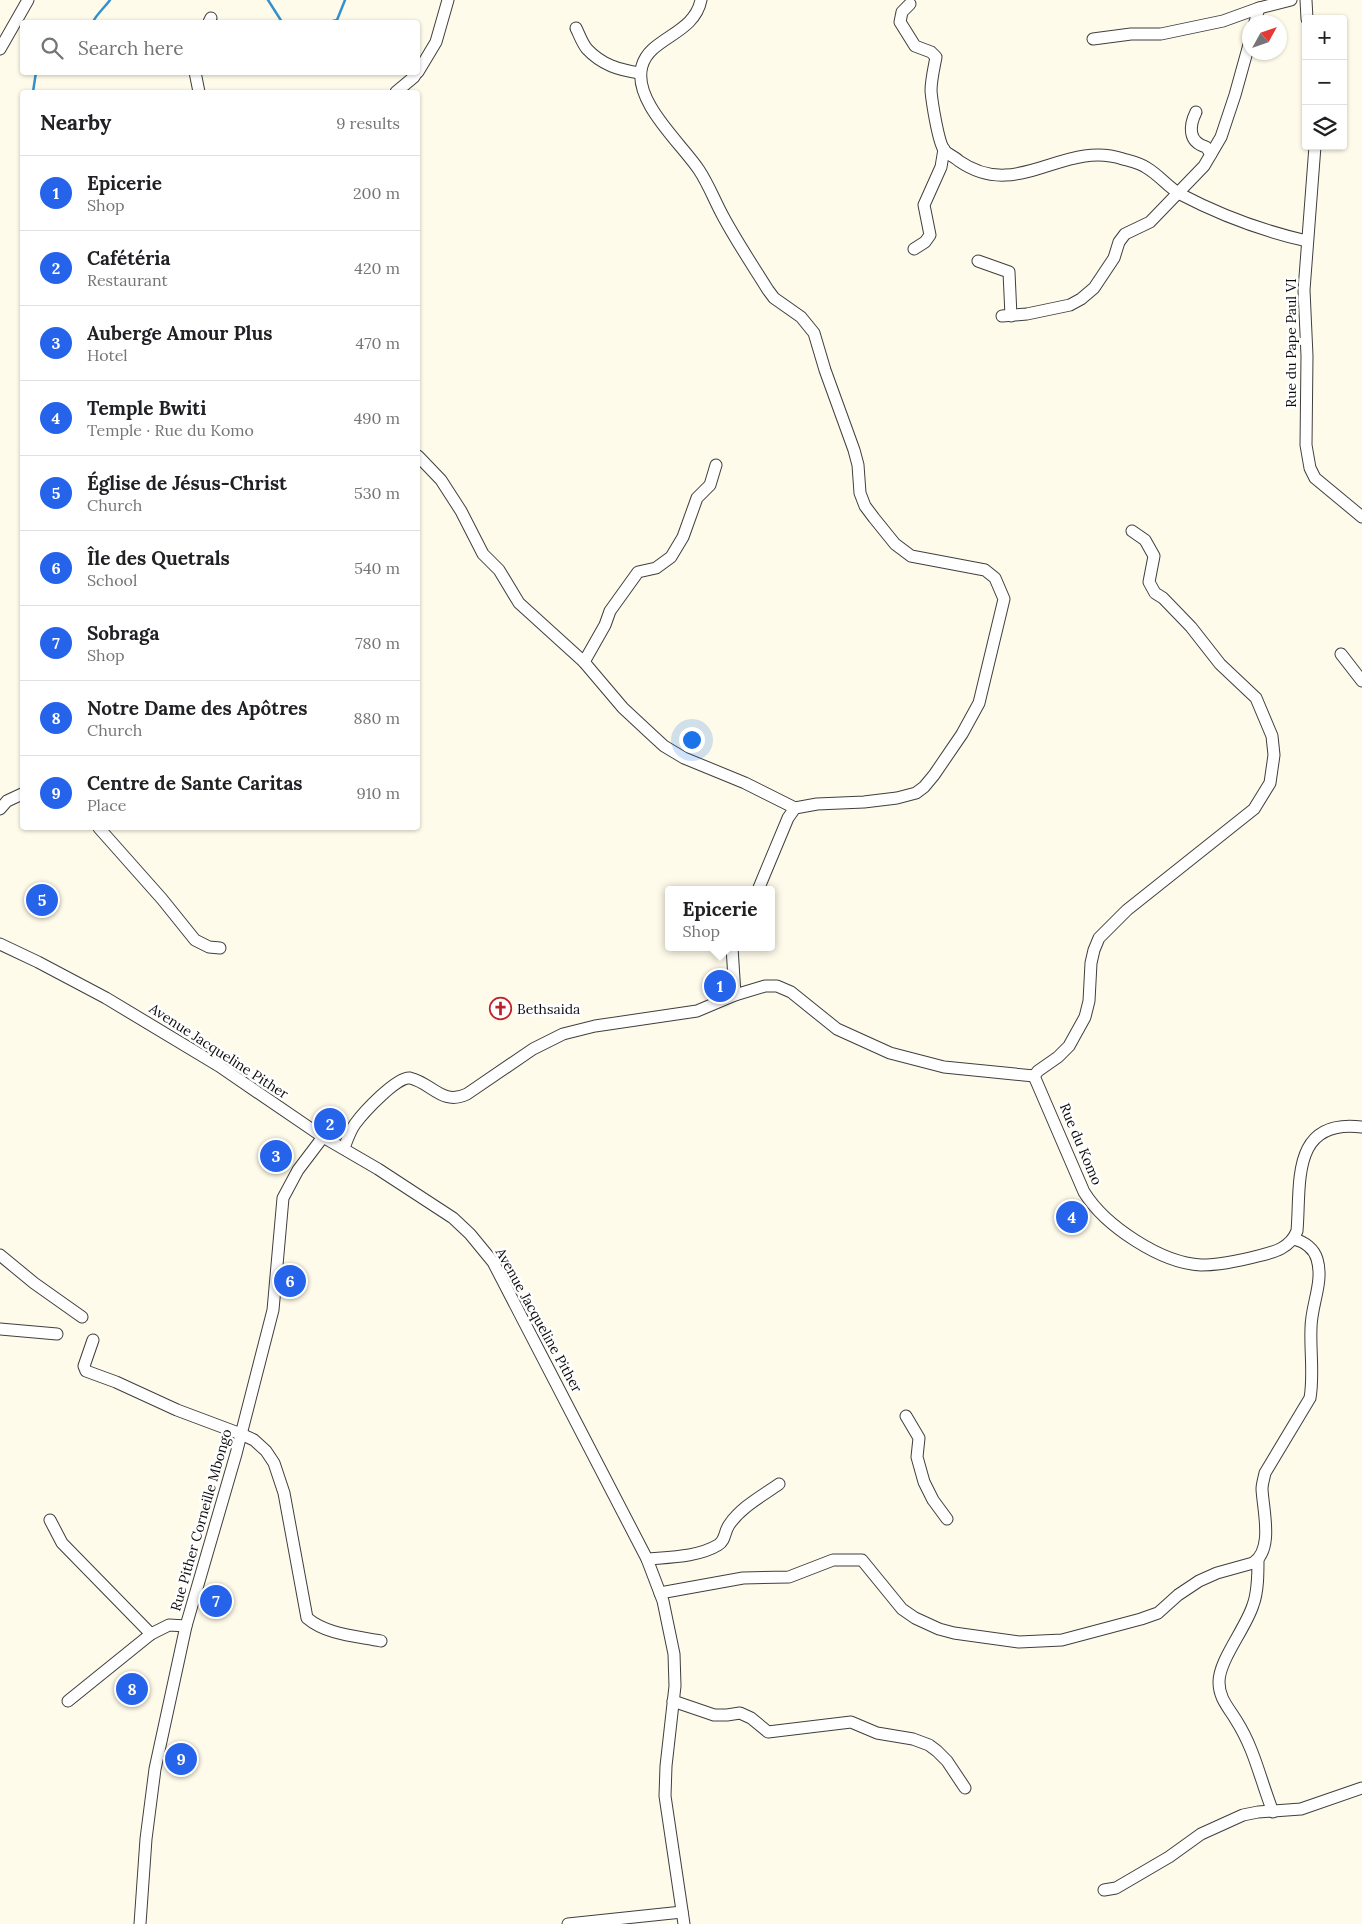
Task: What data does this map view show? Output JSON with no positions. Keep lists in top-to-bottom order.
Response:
{
  "streets": {
    "street": [
      "Rue du Pape Paul VI",
      "Avenue Jacqueline Pither",
      "Rue du Komo",
      "Rue Pither Corneille Mbongo"
    ]
  },
  "crossings": [
    ["Avenue Jacqueline Pither", "Rue Pither Corneille Mbongo"]
  ],
  "places": {
    "church": ["Bethsaida"]
  },
  "north": "top right",
  "page": {
    "map_buttons": ["+", "−"],
    "search": "Search here",
    "heading": ["Nearby", "9 results"],
    "list": [
      {
        "mark": "1",
        "name": "Epicerie",
        "note": "Shop",
        "value": "200 m"
      },
      {
        "mark": "2",
        "name": "Cafétéria",
        "note": "Restaurant",
        "value": "420 m"
      },
      {
        "mark": "3",
        "name": "Auberge Amour Plus",
        "note": "Hotel",
        "value": "470 m"
      },
      {
        "mark": "4",
        "name": "Temple Bwiti",
        "note": "Temple · Rue du Komo",
        "value": "490 m"
      },
      {
        "mark": "5",
        "name": "Église de Jésus-Christ",
        "note": "Church",
        "value": "530 m"
      },
      {
        "mark": "6",
        "name": "Île des Quetrals",
        "note": "School",
        "value": "540 m"
      },
      {
        "mark": "7",
        "name": "Sobraga",
        "note": "Shop",
        "value": "780 m"
      },
      {
        "mark": "8",
        "name": "Notre Dame des Apôtres",
        "note": "Church",
        "value": "880 m"
      },
      {
        "mark": "9",
        "name": "Centre de Sante Caritas",
        "note": "Place",
        "value": "910 m"
      }
    ],
    "pins": [
      "5",
      "1",
      "2",
      "3",
      "4",
      "6",
      "7",
      "8",
      "9"
    ],
    "popup": ["Epicerie", "Shop"]
  }
}
